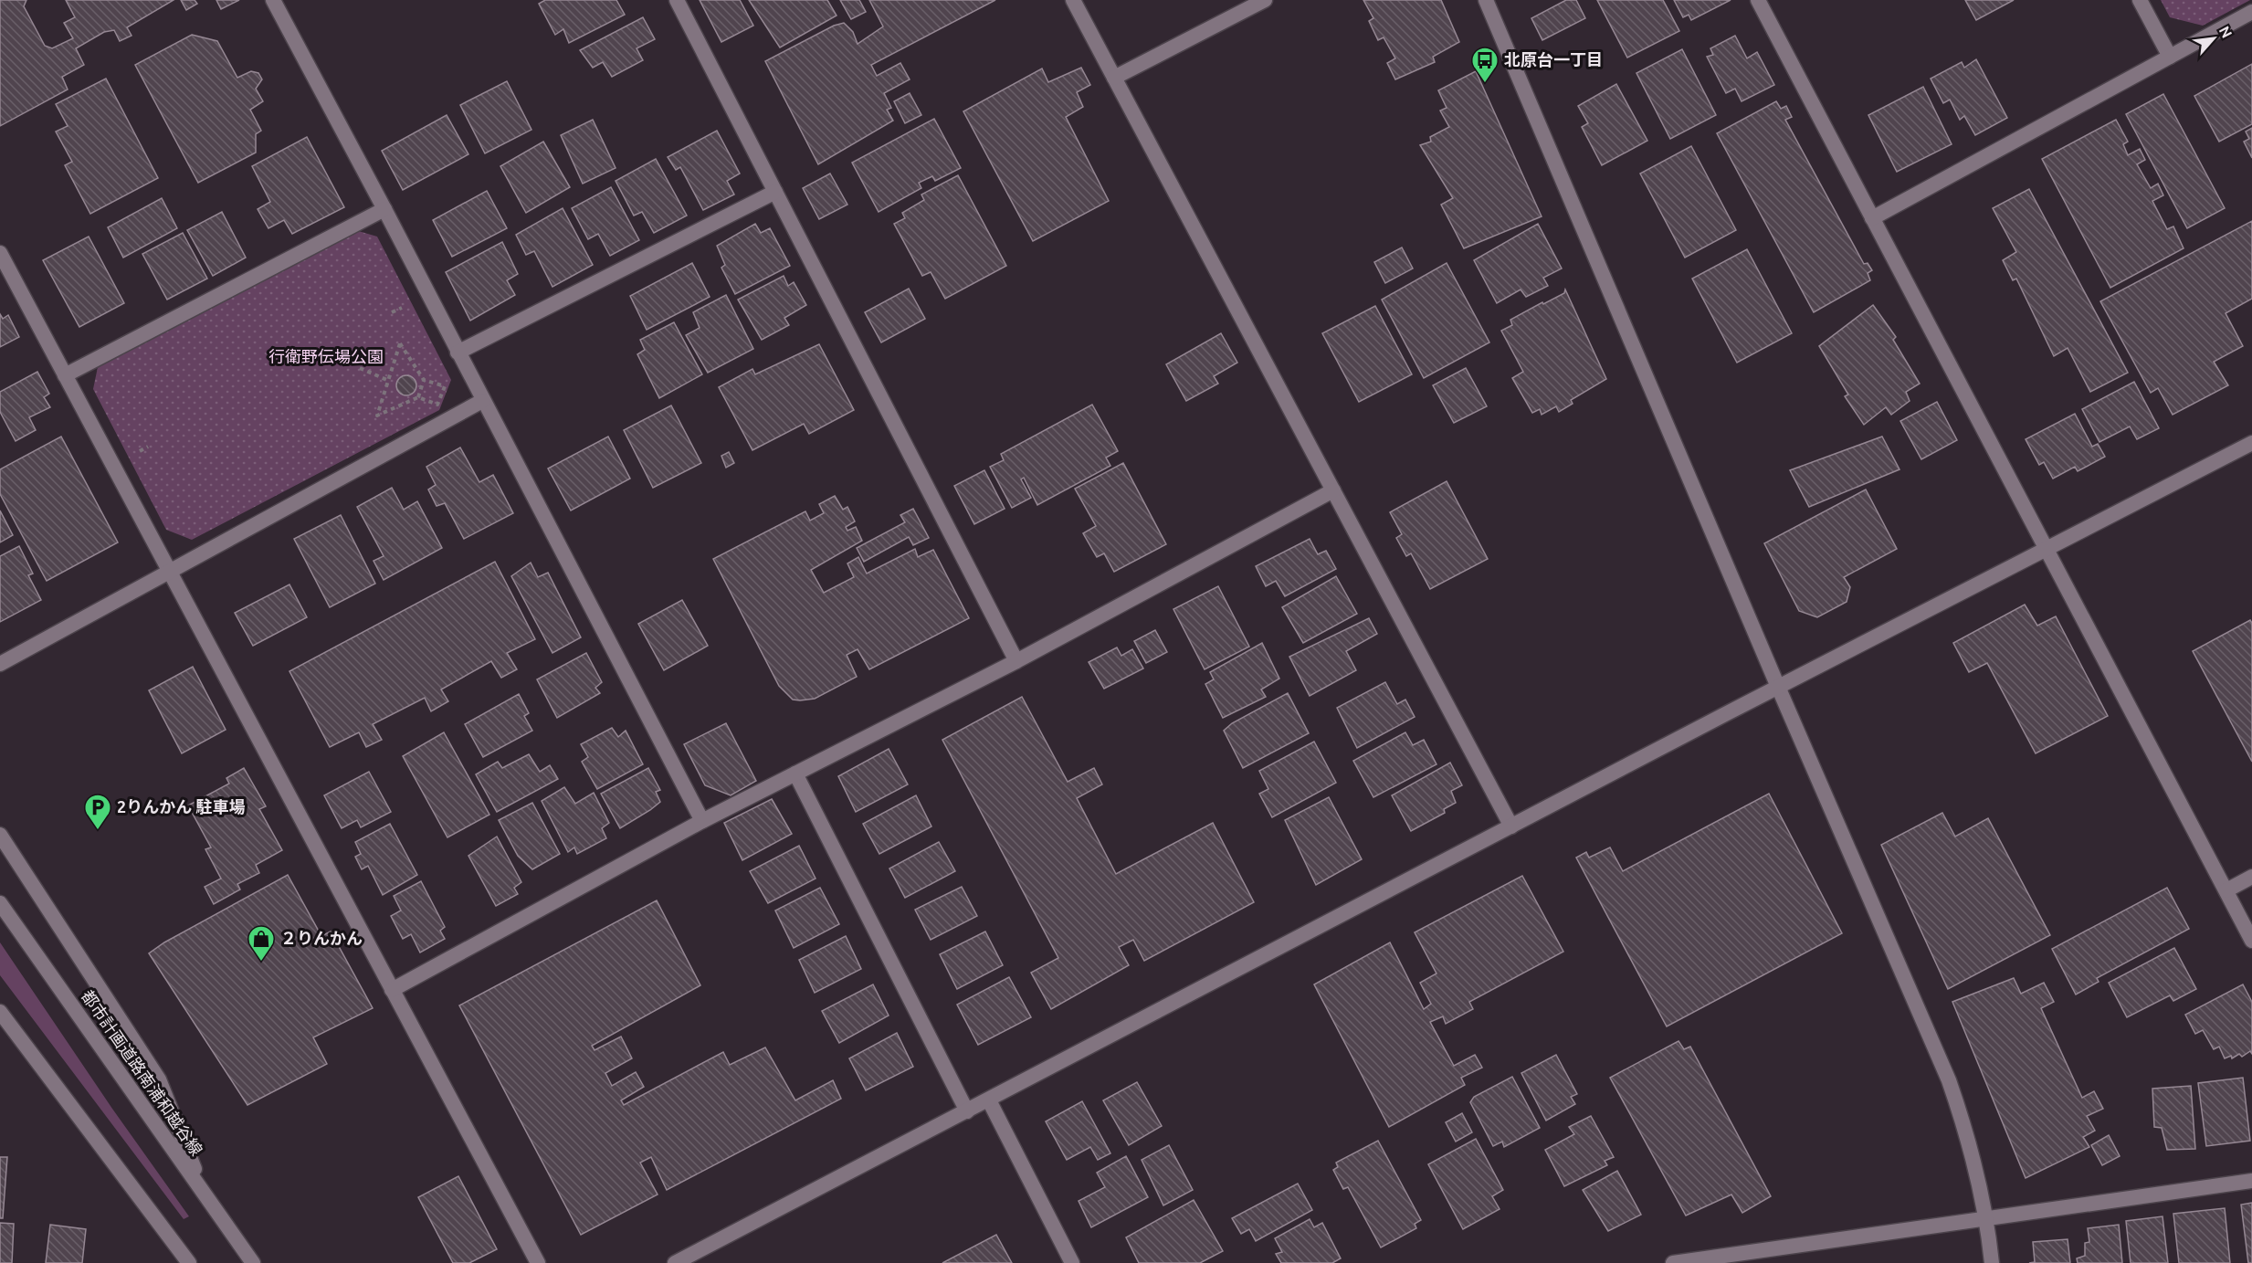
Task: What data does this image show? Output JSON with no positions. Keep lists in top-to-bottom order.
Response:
{
  "streets": {
    "street": ["都市計画道路南浦和越谷線"]
  },
  "parks": ["行衛野伝場公園"],
  "places": {
    "bus stop": ["北原台一丁目"],
    "parking": ["2りんかん 駐車場"],
    "shop": ["２りんかん"]
  },
  "north": "top right"
}
